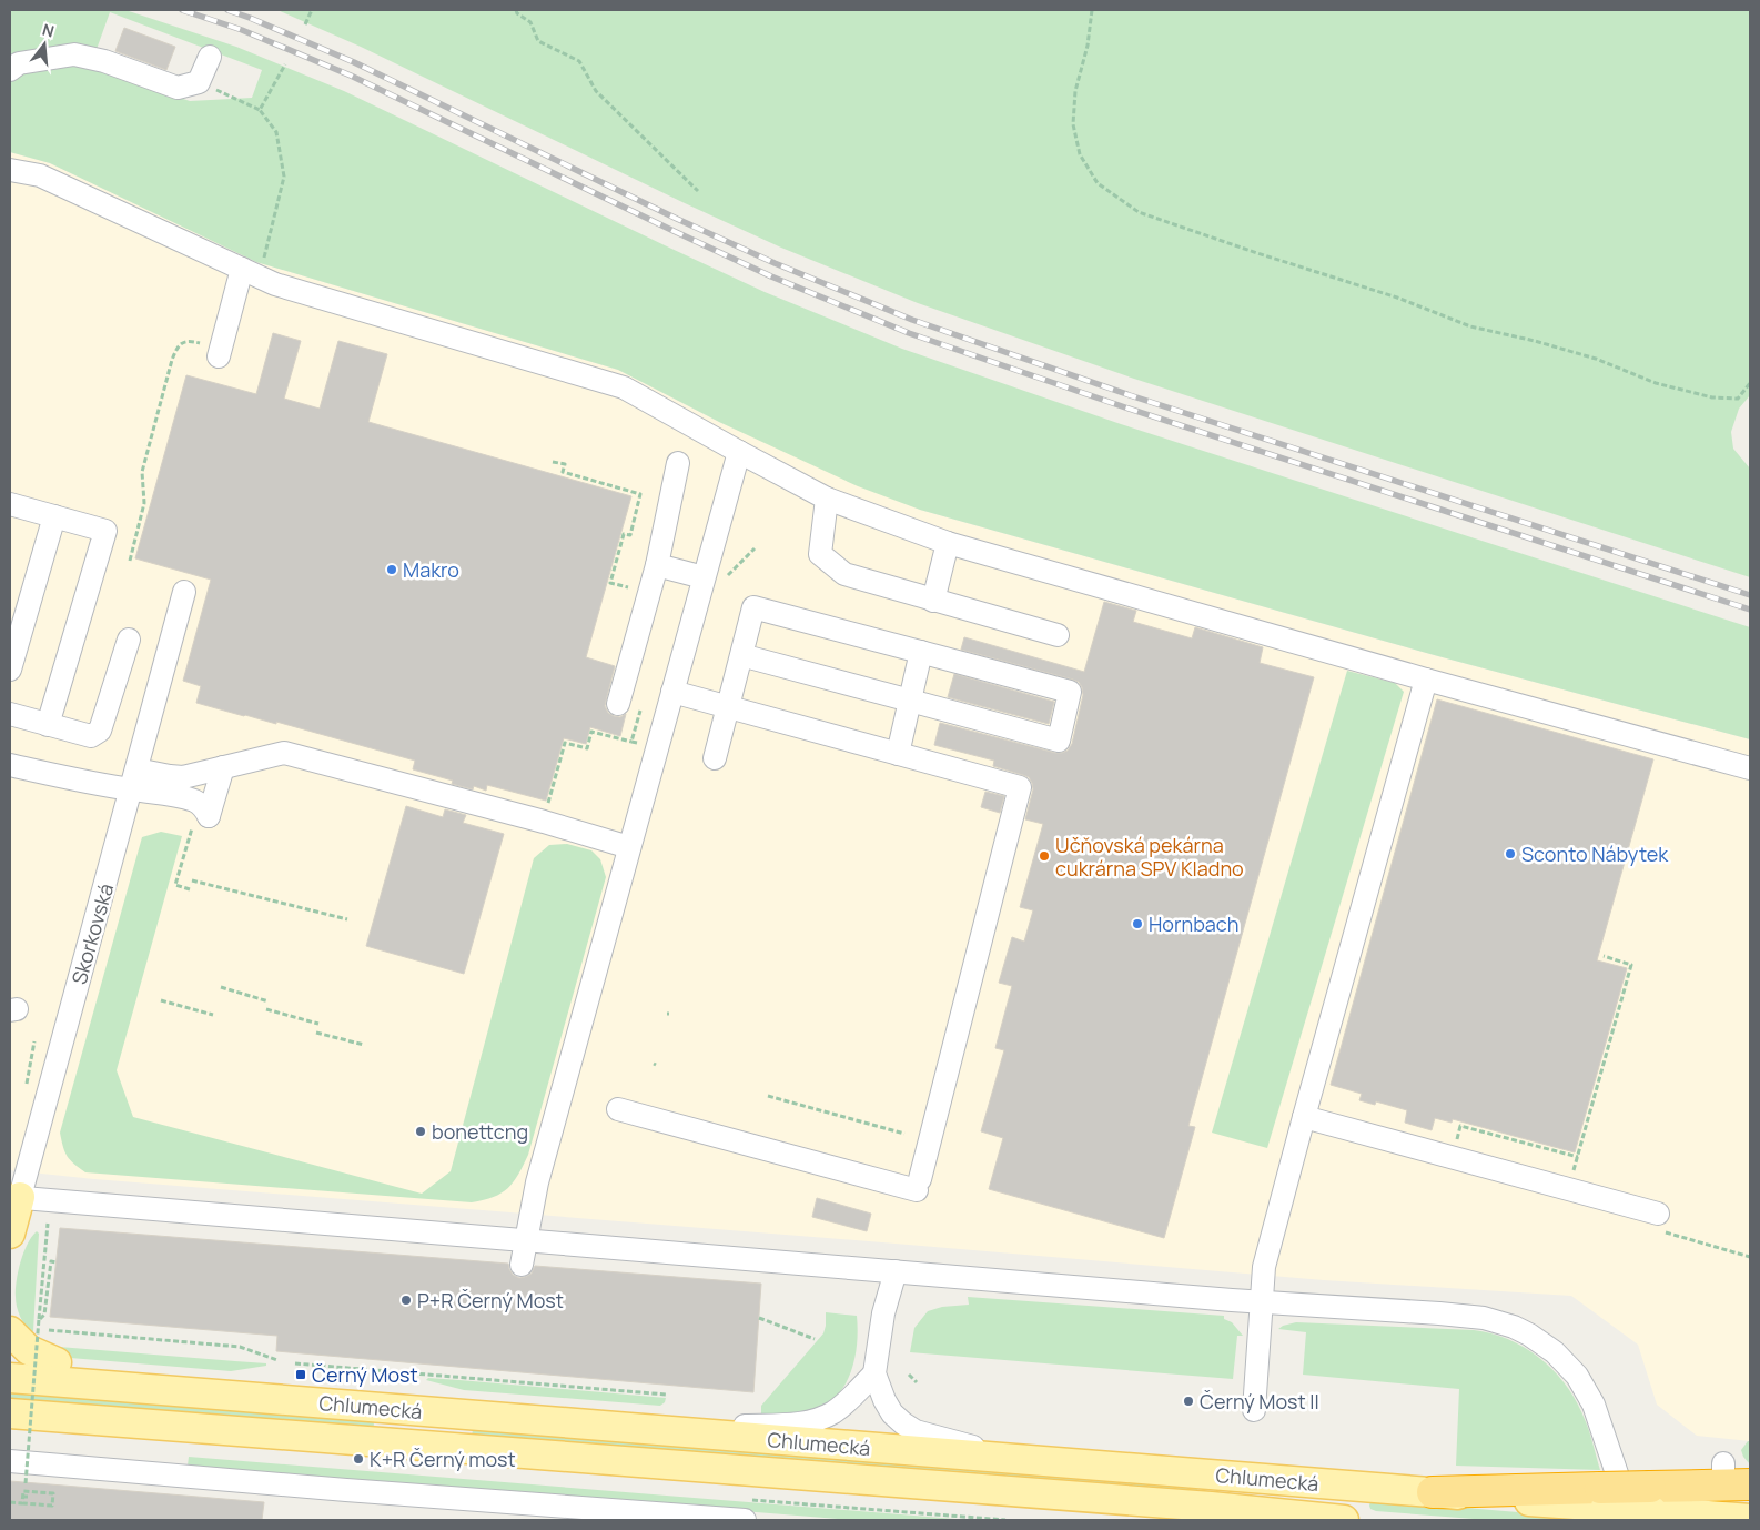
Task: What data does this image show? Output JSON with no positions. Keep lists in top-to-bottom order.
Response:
{
  "streets": {
    "main road": ["Chlumecká"],
    "street": ["Skorkovská"]
  },
  "places": {
    "other": [
      "Makro",
      "Sconto Nábytek",
      "Učňovská pekárna cukrárna SPV Kladno",
      "Hornbach",
      "bonettcng",
      "P+R Černý Most",
      "Černý Most II",
      "K+R Černý most"
    ],
    "transit": ["Černý Most"]
  },
  "north": "top"
}
